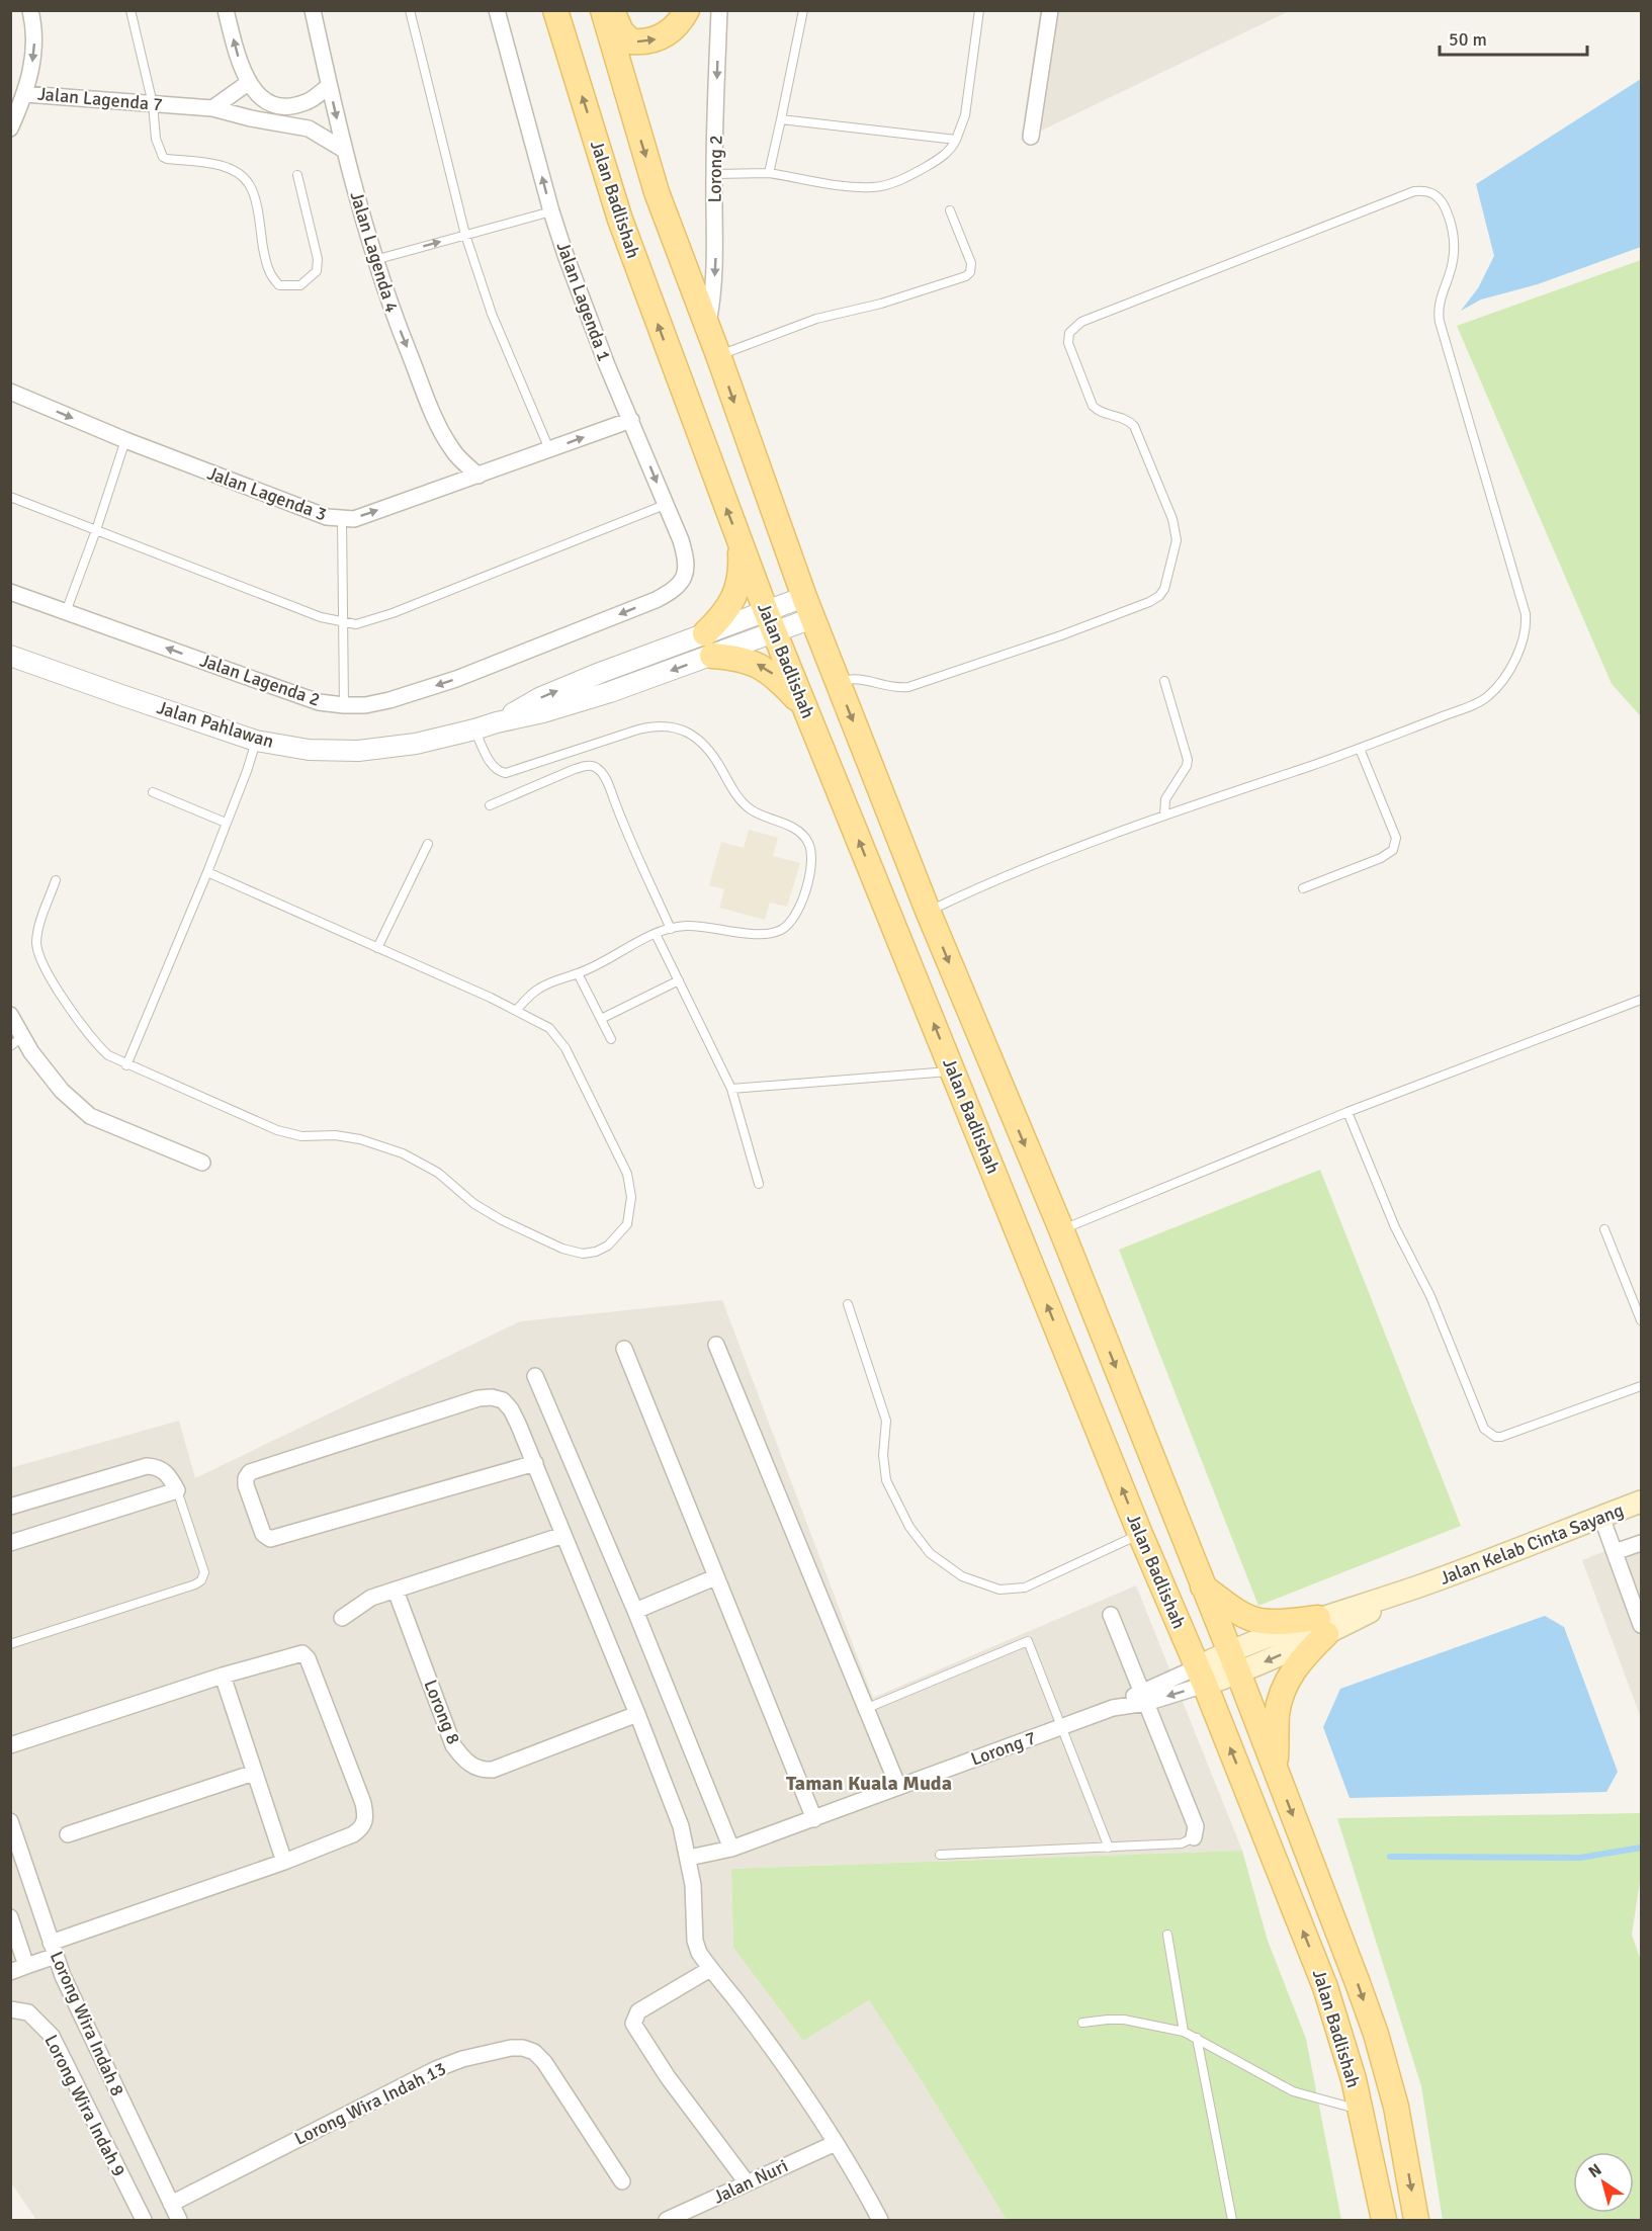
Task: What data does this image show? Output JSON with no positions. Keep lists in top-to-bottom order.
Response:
{
  "streets": {
    "main road": ["Jalan Badlishah", "Jalan Kelab Cinta Sayang"],
    "street": [
      "Jalan Lagenda 7",
      "Lorong 2",
      "Jalan Lagenda 4",
      "Jalan Lagenda 1",
      "Jalan Lagenda 3",
      "Jalan Lagenda 2",
      "Jalan Pahlawan",
      "Lorong 8",
      "Lorong 7",
      "Lorong Wira Indah 8",
      "Lorong Wira Indah 13",
      "Lorong Wira Indah 9",
      "Jalan Nuri"
    ]
  },
  "crossings": [
    ["Jalan Lagenda 7", "Jalan Lagenda 4"],
    ["Lorong 2", "Jalan Badlishah"],
    ["Jalan Badlishah", "Jalan Pahlawan"],
    ["Jalan Badlishah", "Jalan Kelab Cinta Sayang"],
    ["Jalan Badlishah", "Lorong 7"],
    ["Jalan Lagenda 4", "Jalan Lagenda 3"],
    ["Jalan Lagenda 1", "Jalan Lagenda 3"],
    ["Jalan Lagenda 1", "Jalan Lagenda 2"],
    ["Jalan Kelab Cinta Sayang", "Lorong 7"],
    ["Lorong Wira Indah 8", "Lorong Wira Indah 13"]
  ],
  "one_way": [
    "Lorong 2",
    "Jalan Lagenda 4",
    "Jalan Lagenda 3",
    "Jalan Lagenda 2"
  ],
  "districts": ["Taman Kuala Muda"],
  "scale_bar": "50 m",
  "north": "top left"
}
